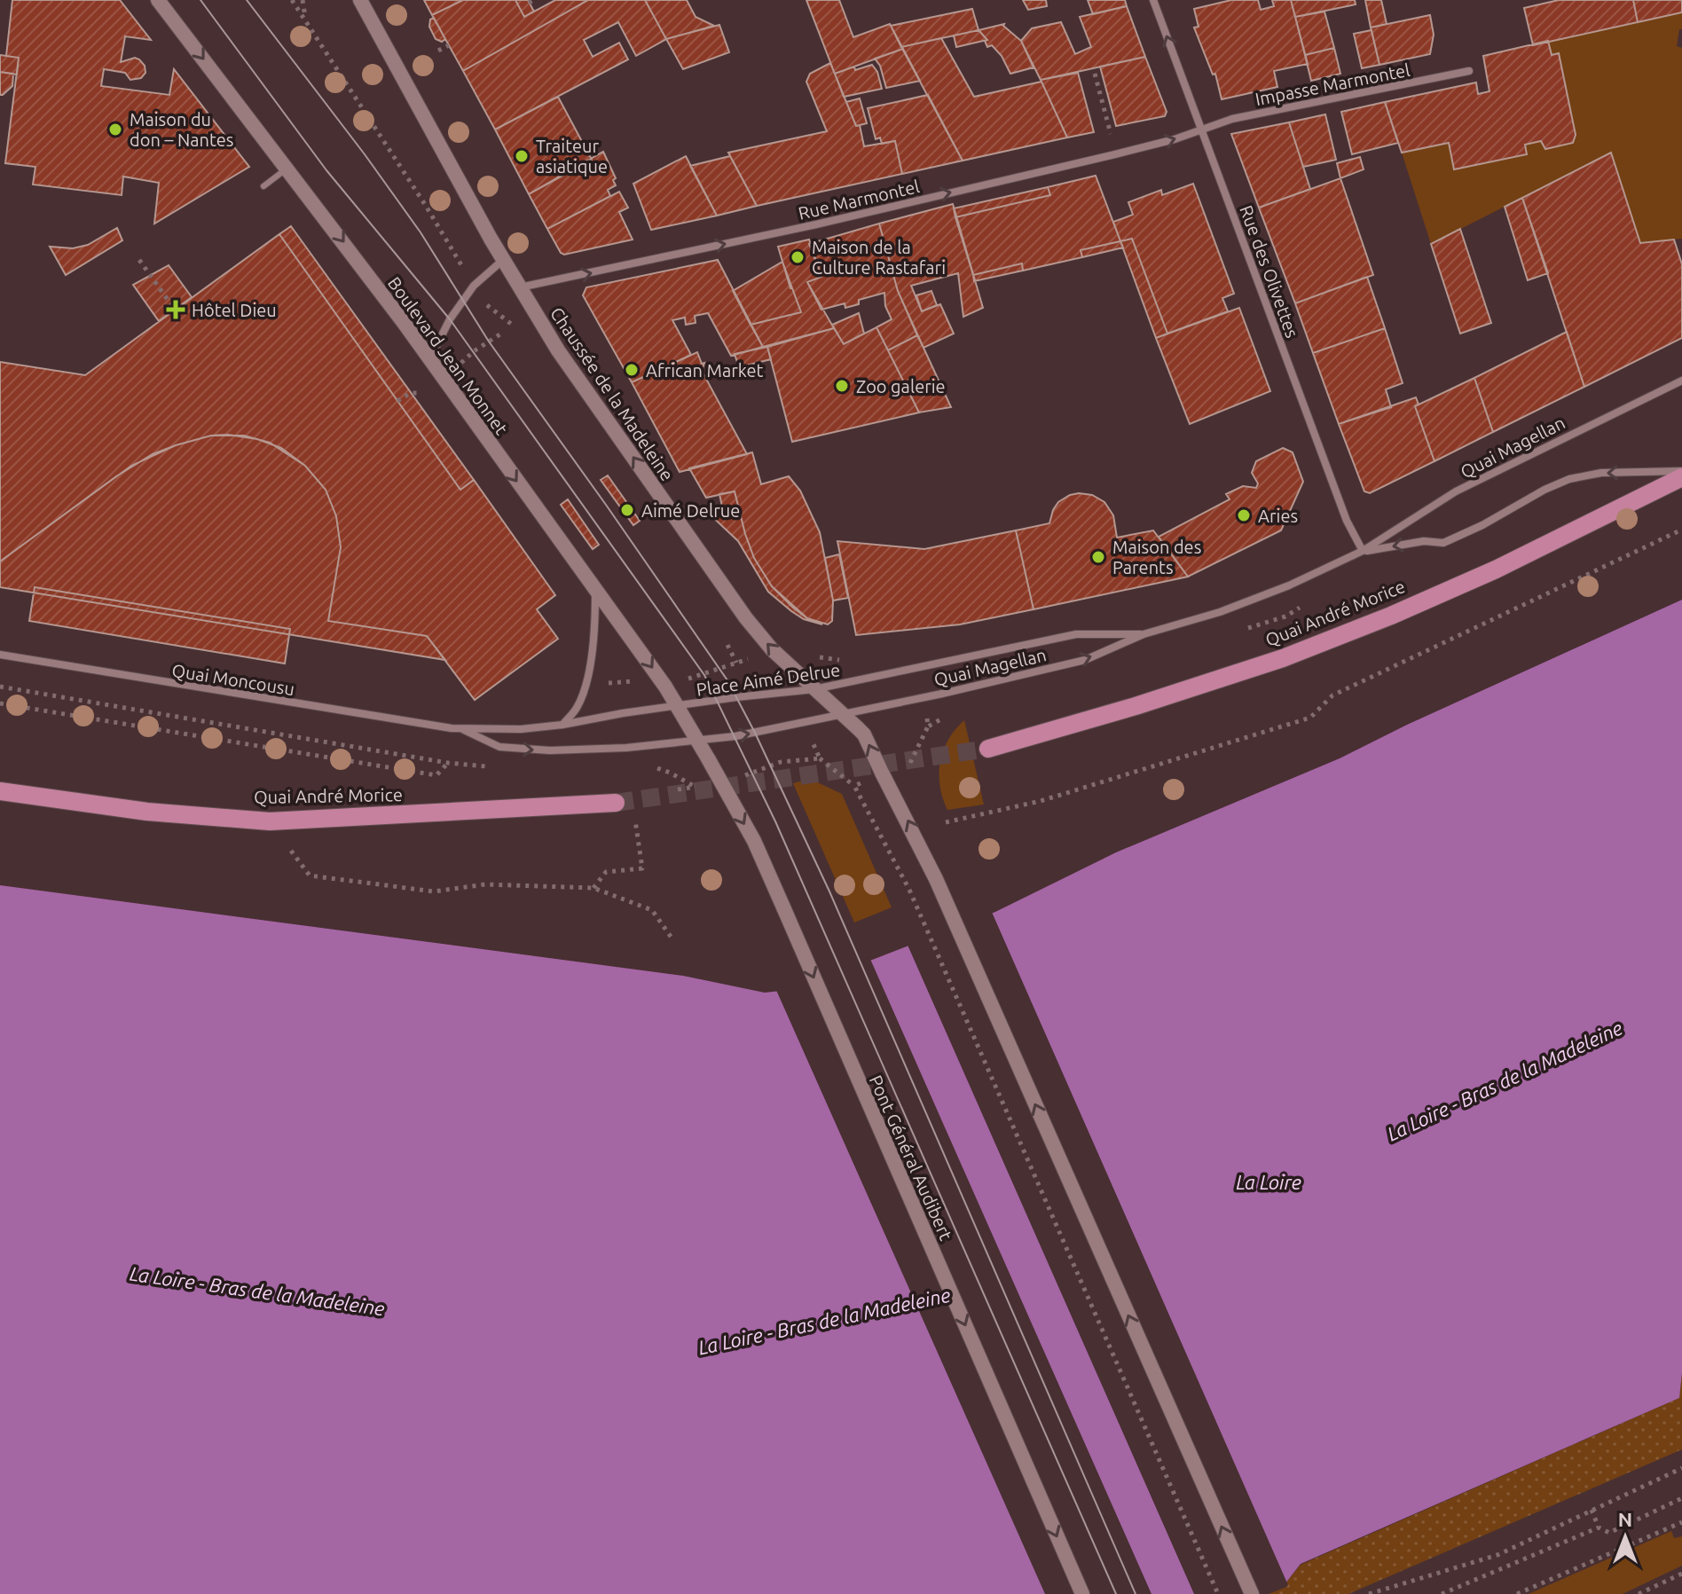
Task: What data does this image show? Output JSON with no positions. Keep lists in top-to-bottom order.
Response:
{
  "streets": {
    "main road": [
      "Boulevard Jean Monnet",
      "Chaussée de la Madeleine",
      "Quai André Morice",
      "Pont Général Audibert"
    ],
    "street": [
      "Impasse Marmontel",
      "Rue Marmontel",
      "Rue des Olivettes",
      "Quai Magellan",
      "Quai Moncousu",
      "Place Aimé Delrue"
    ]
  },
  "crossings": [
    ["Impasse Marmontel", "Rue Marmontel"],
    ["Impasse Marmontel", "Rue des Olivettes"],
    ["Rue Marmontel", "Rue des Olivettes"],
    ["Rue Marmontel", "Chaussée de la Madeleine"],
    ["Rue des Olivettes", "Quai Magellan"],
    ["Boulevard Jean Monnet", "Quai Moncousu"],
    ["Boulevard Jean Monnet", "Place Aimé Delrue"],
    ["Boulevard Jean Monnet", "Pont Général Audibert"],
    ["Chaussée de la Madeleine", "Quai Magellan"],
    ["Chaussée de la Madeleine", "Quai Moncousu"],
    ["Chaussée de la Madeleine", "Place Aimé Delrue"],
    ["Quai Magellan", "Quai Moncousu"],
    ["Quai Magellan", "Place Aimé Delrue"],
    ["Quai Moncousu", "Place Aimé Delrue"],
    ["Quai Moncousu", "Pont Général Audibert"]
  ],
  "one_way": [
    "Rue Marmontel",
    "Boulevard Jean Monnet",
    "Chaussée de la Madeleine",
    "Pont Général Audibert"
  ],
  "water": ["La Loire - Bras de la Madeleine", "La Loire"],
  "places": {
    "other": [
      "Maison du don – Nantes",
      "Traiteur asiatique",
      "Maison de la Culture Rastafari",
      "African Market",
      "Zoo galerie",
      "Aimé Delrue",
      "Aries",
      "Maison des Parents"
    ],
    "health": ["Hôtel Dieu"]
  },
  "north": "top"
}
